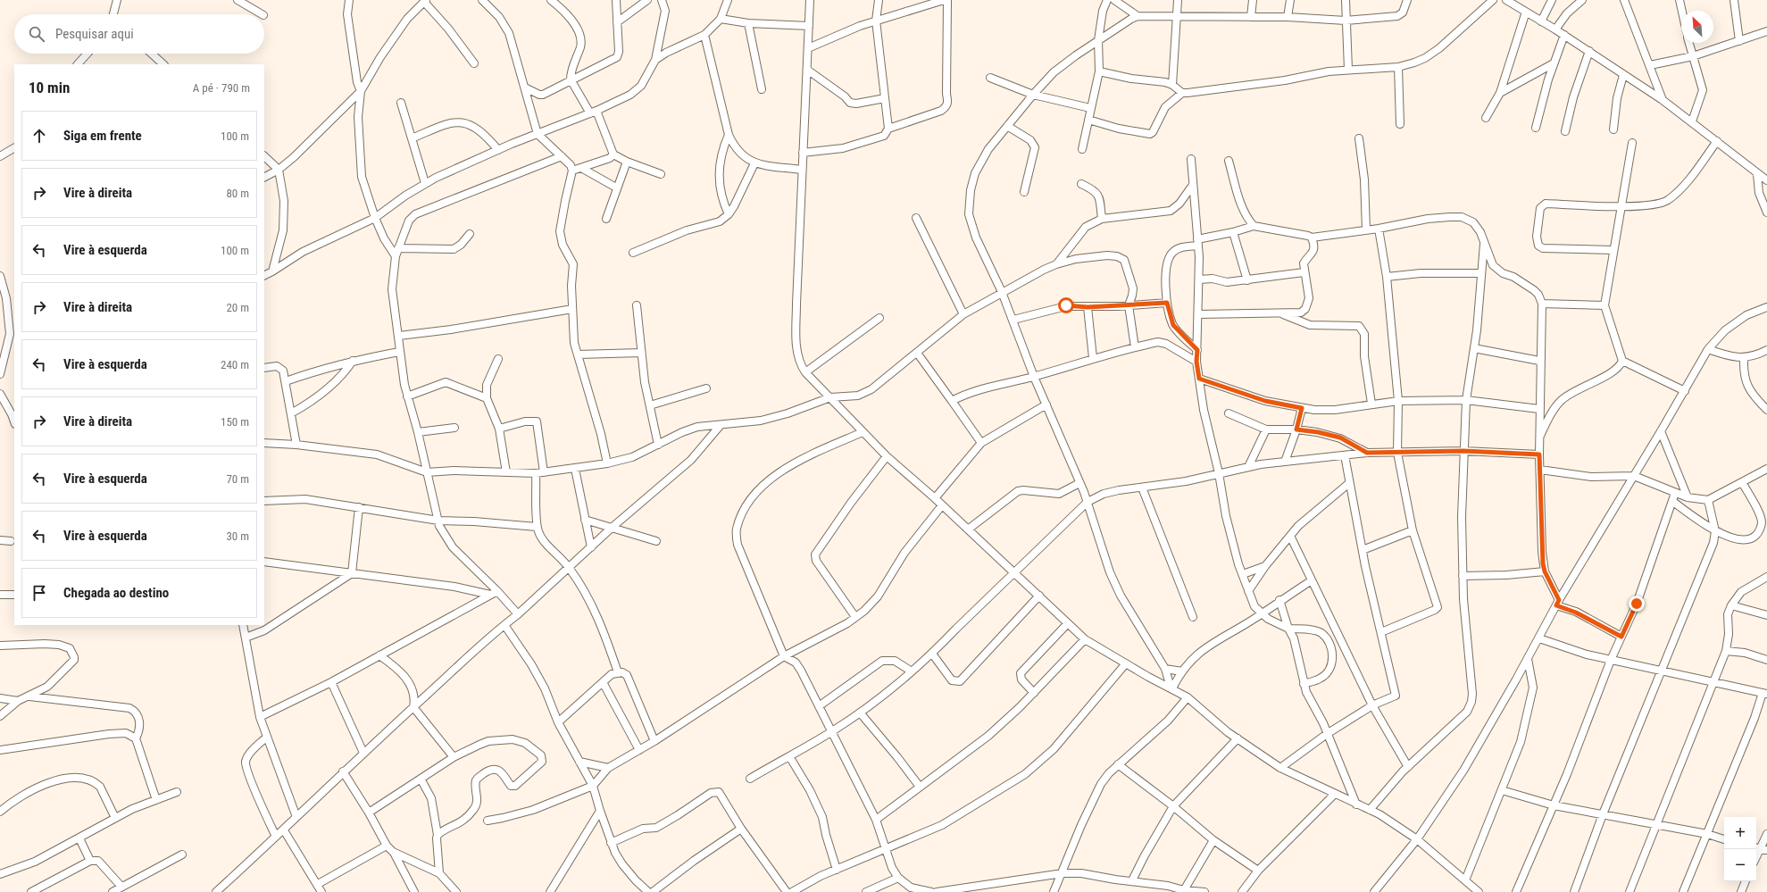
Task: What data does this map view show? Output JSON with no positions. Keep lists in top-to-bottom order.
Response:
{
  "north": "top left",
  "page": {
    "search": "Pesquisar aqui",
    "heading": ["10 min", "A pé · 790 m"],
    "list": [
      ["Siga em frente", "100 m"],
      ["Vire à direita", "80 m"],
      ["Vire à esquerda", "100 m"],
      ["Vire à direita", "20 m"],
      ["Vire à esquerda", "240 m"],
      ["Vire à direita", "150 m"],
      ["Vire à esquerda", "70 m"],
      ["Vire à esquerda", "30 m"],
      "Chegada ao destino"
    ],
    "map_buttons": ["+", "−"]
  }
}
